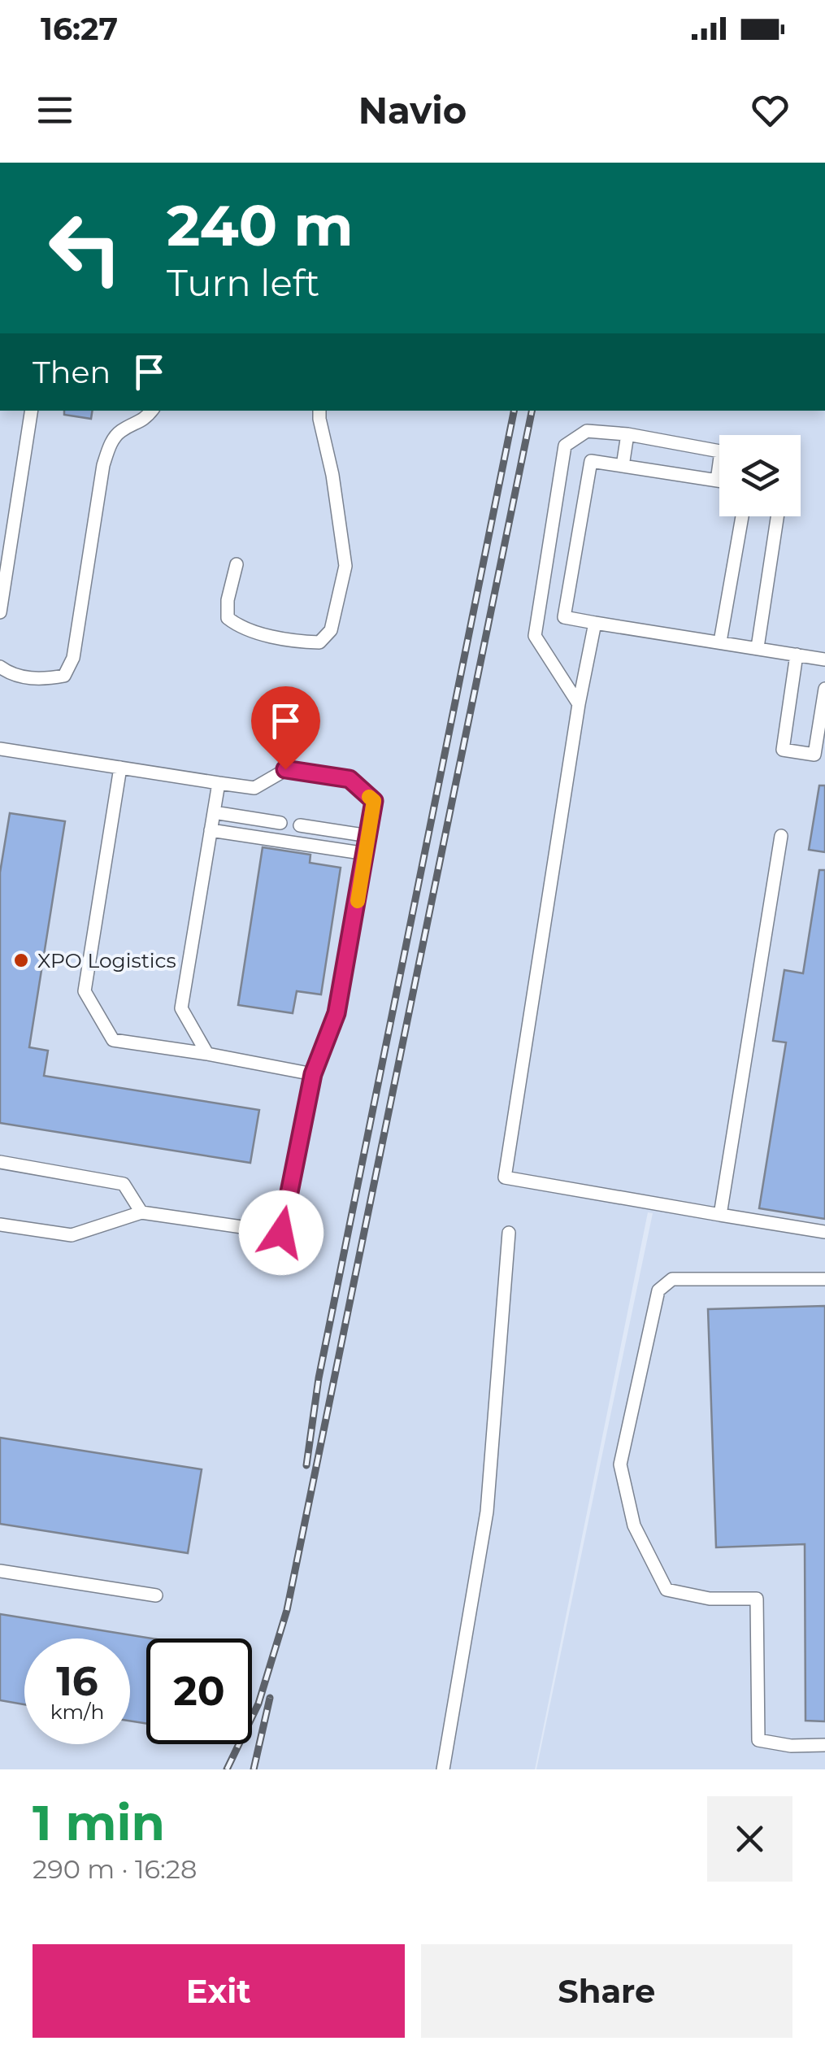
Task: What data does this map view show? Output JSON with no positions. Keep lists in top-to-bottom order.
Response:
{
  "places": ["XPO Logistics"],
  "page": {
    "status": "16:27",
    "header": "Navio",
    "turn": ["240 m", "Turn left"],
    "then": "Then",
    "speed": "16 km/h",
    "limit": "20",
    "heading": ["1 min", "290 m · 16:28"],
    "buttons": ["Exit", "Share"]
  }
}
